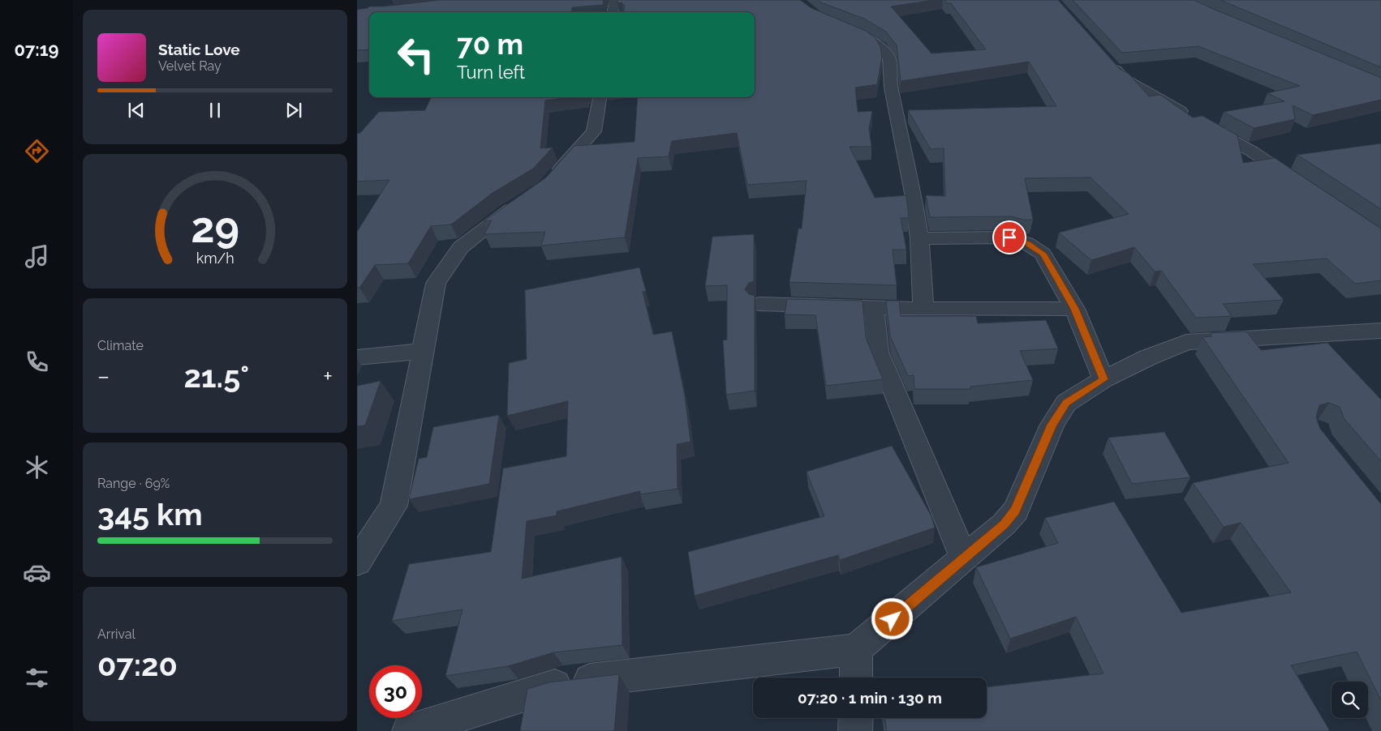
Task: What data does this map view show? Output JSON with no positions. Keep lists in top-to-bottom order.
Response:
{
  "page": {
    "tabs": "07:19",
    "turn": ["70 m", "Turn left"],
    "song": ["Static Love", "Velvet Ray"],
    "tile": [
      "Climate",
      ["Range · 69%", "345 km"],
      ["Arrival", "07:20"]
    ],
    "heat": ["−", "21.5°", "+"],
    "limit": "30",
    "trip": "07:20 · 1 min · 130 m",
    "gauge": ["29", "km/h"]
  }
}
